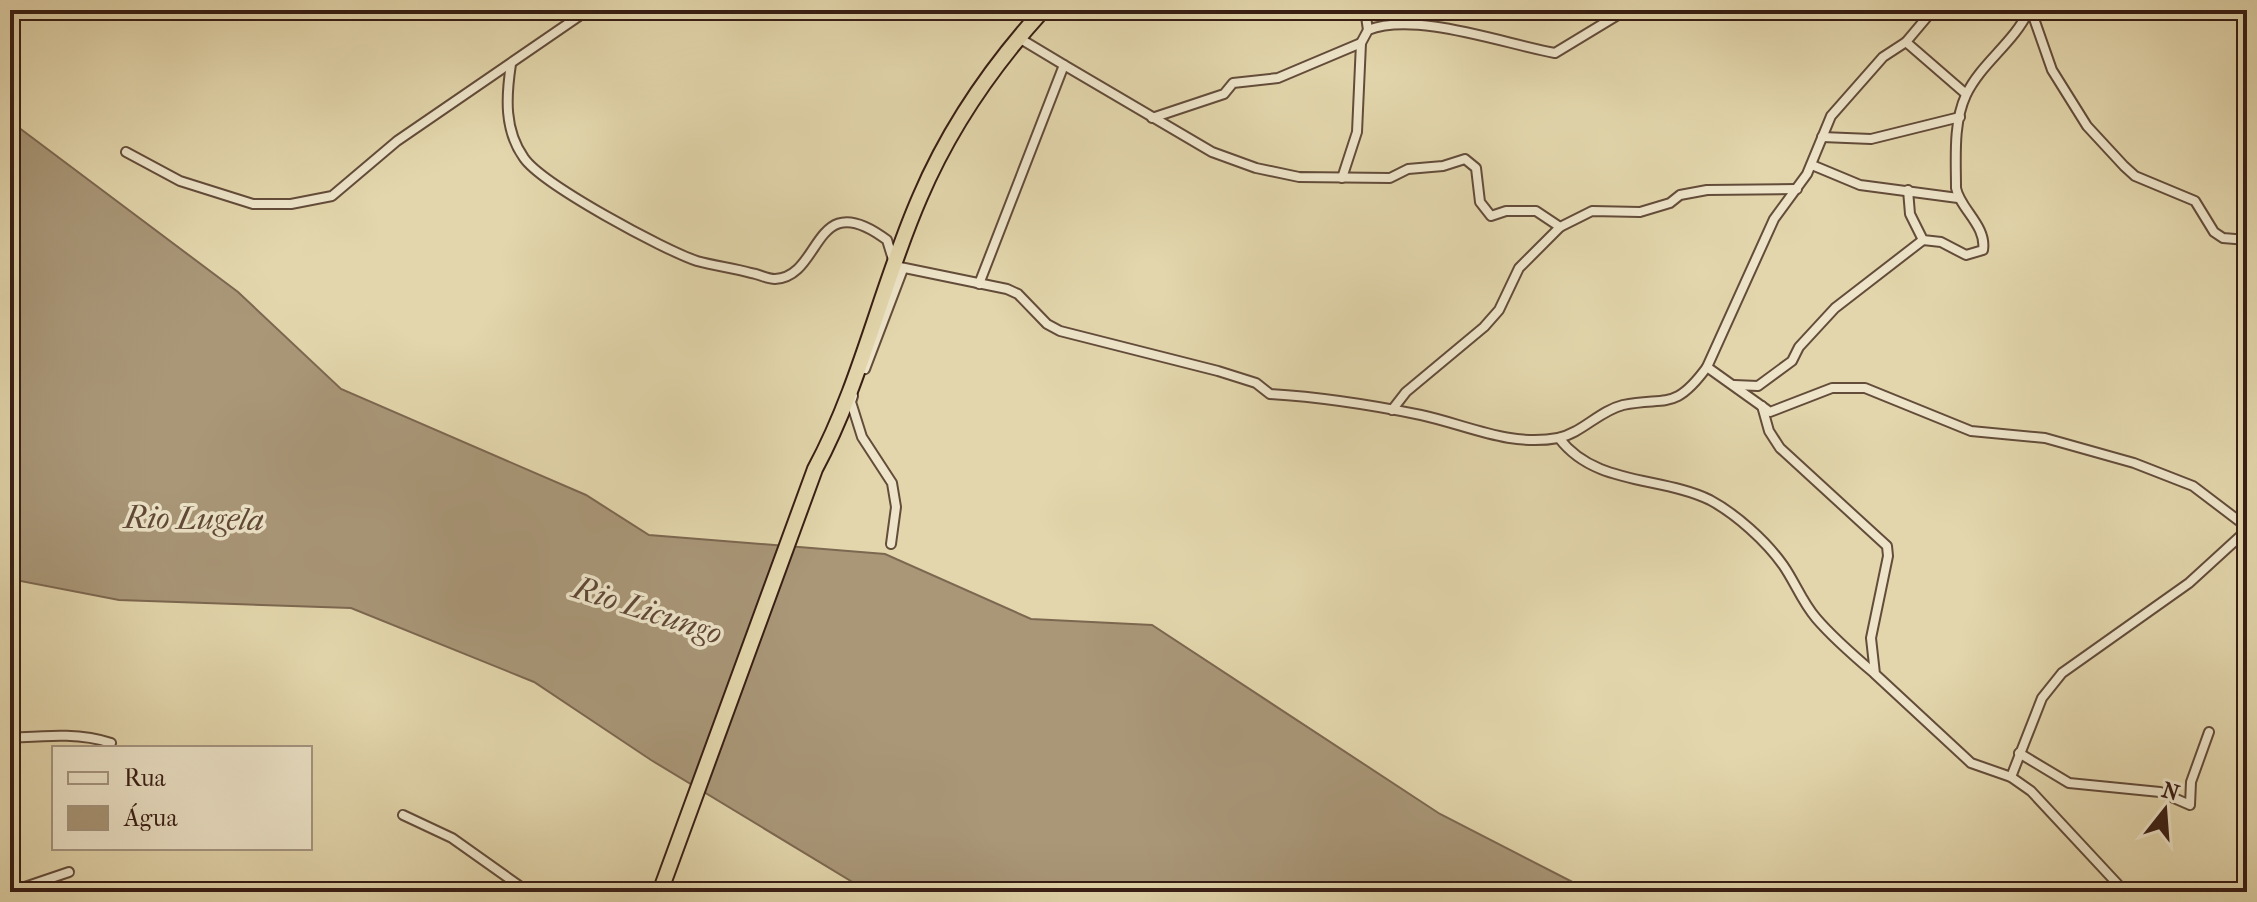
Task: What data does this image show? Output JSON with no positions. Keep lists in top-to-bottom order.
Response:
{
  "water": ["Rio Lugela", "Rio Licungo"],
  "legend": ["Rua", "Água"],
  "north": "top"
}
